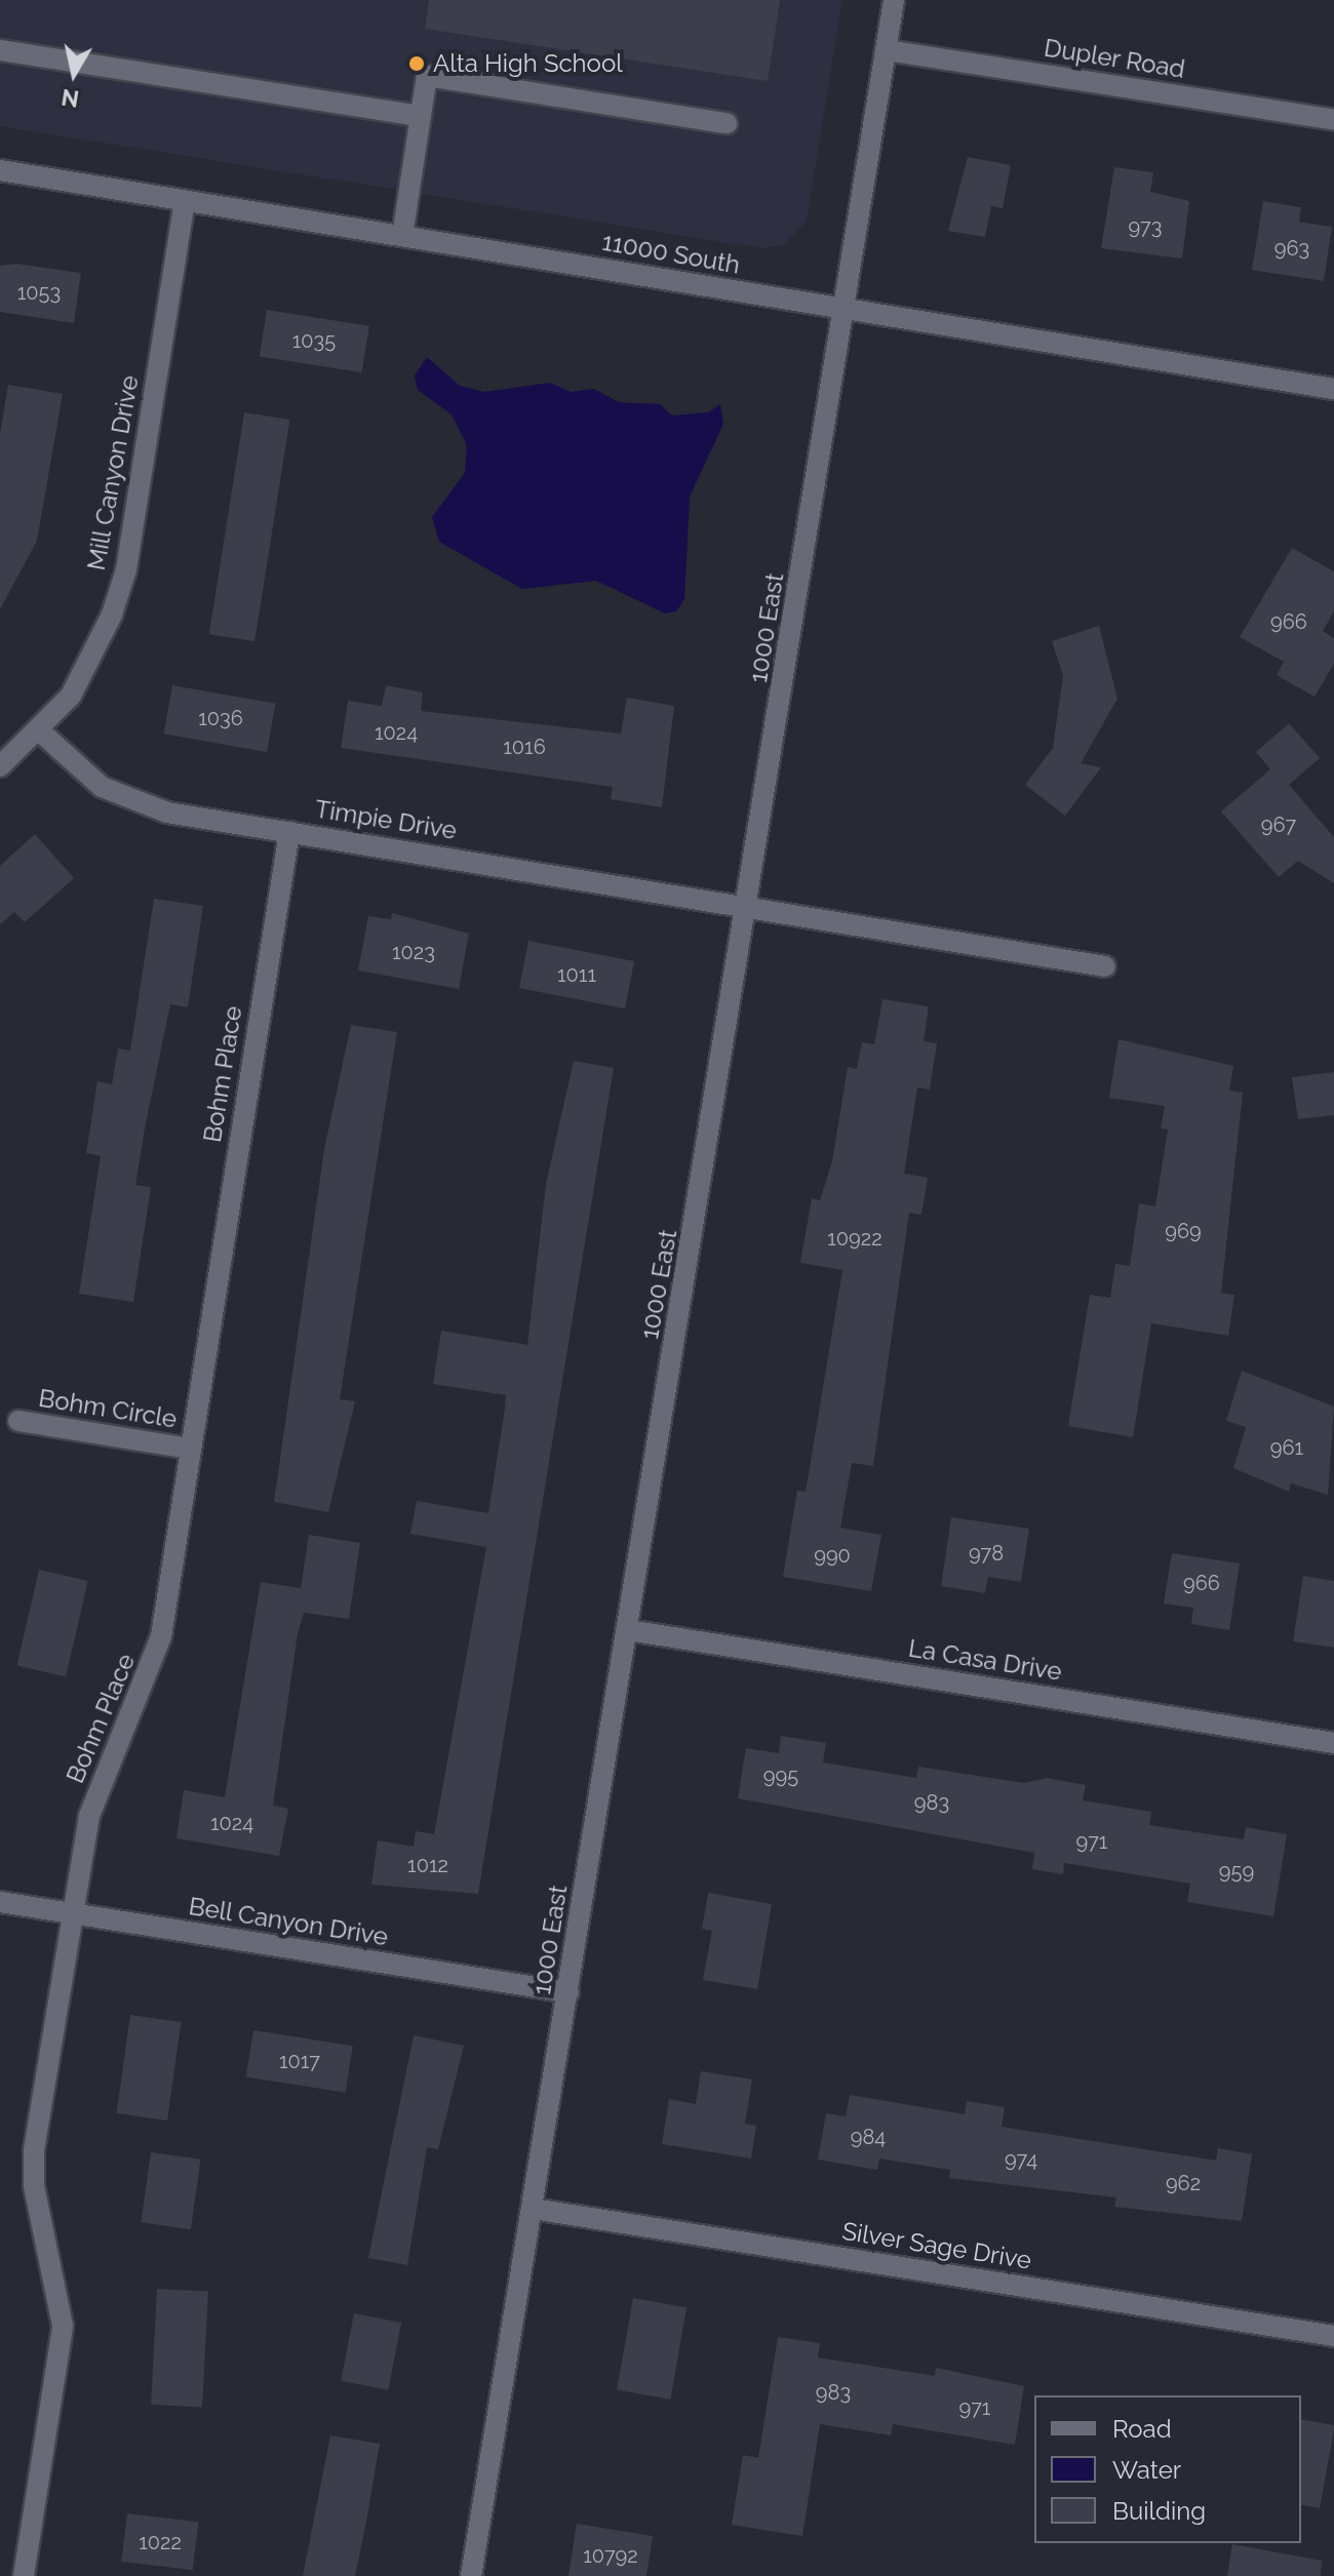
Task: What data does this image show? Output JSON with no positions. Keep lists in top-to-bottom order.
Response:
{
  "streets": {
    "street": [
      "Dupler Road",
      "11000 South",
      "Mill Canyon Drive",
      "1000 East",
      "Timpie Drive",
      "Bohm Place",
      "Bohm Circle",
      "La Casa Drive",
      "Bell Canyon Drive",
      "Silver Sage Drive"
    ]
  },
  "crossings": [
    ["Dupler Road", "1000 East"],
    ["11000 South", "Mill Canyon Drive"],
    ["11000 South", "1000 East"],
    ["Mill Canyon Drive", "Timpie Drive"],
    ["1000 East", "Timpie Drive"],
    ["1000 East", "La Casa Drive"],
    ["1000 East", "Bell Canyon Drive"],
    ["1000 East", "Silver Sage Drive"],
    ["Timpie Drive", "Bohm Place"],
    ["Bohm Place", "Bohm Circle"],
    ["Bohm Place", "Bell Canyon Drive"]
  ],
  "places": ["Alta High School"],
  "house_numbers": [
    "973",
    "963",
    "1053",
    "1035",
    "966",
    "1036",
    "1024",
    "1016",
    "967",
    "1023",
    "1011",
    "969",
    "10922",
    "961",
    "978",
    "990",
    "966",
    "995",
    "983",
    "1024",
    "971",
    "1012",
    "959",
    "1017",
    "984",
    "974",
    "962",
    "983",
    "971",
    "1022",
    "10792"
  ],
  "legend": ["Road", "Water", "Building"],
  "north": "bottom"
}
